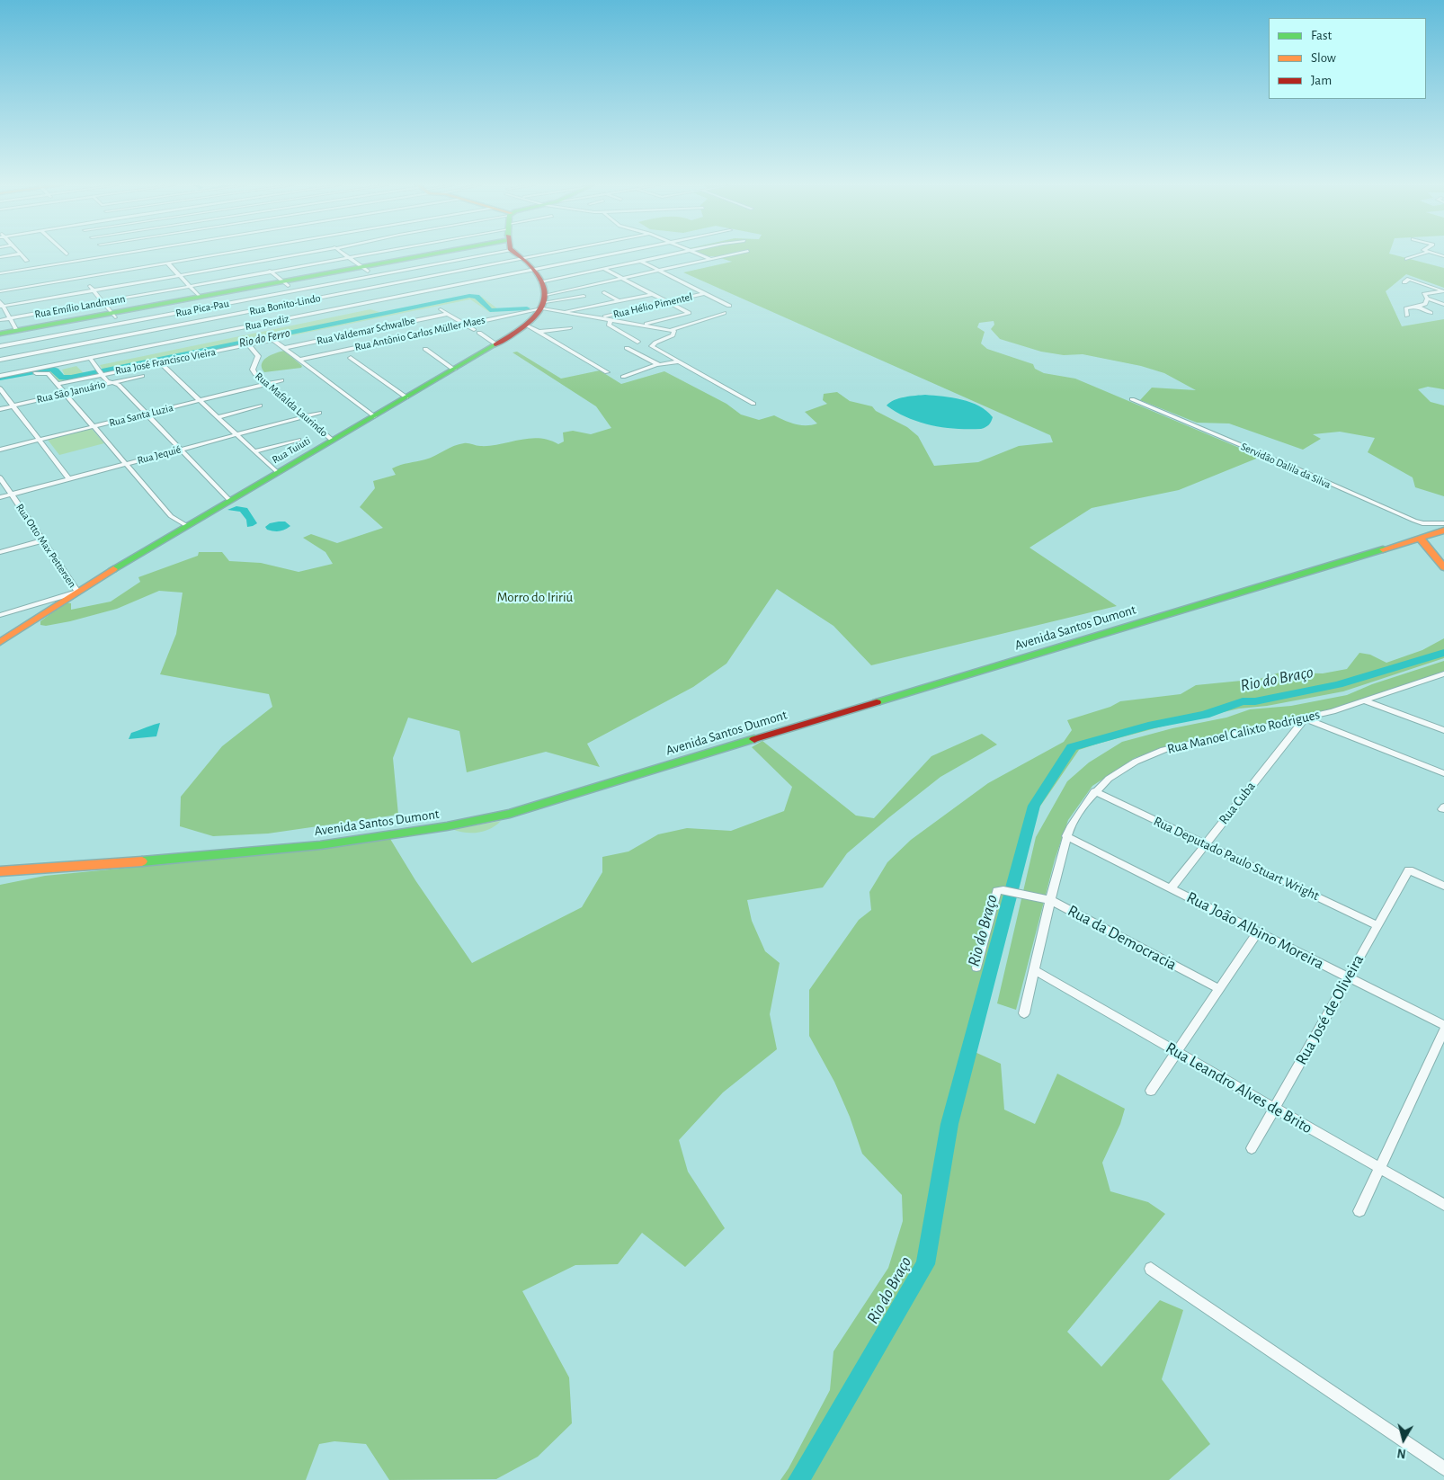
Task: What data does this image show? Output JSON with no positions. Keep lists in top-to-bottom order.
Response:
{
  "streets": {
    "main road": ["Rua Emílio Landmann", "Rua Tuiuti", "Avenida Santos Dumont"],
    "street": [
      "Rua Bonito-Lindo",
      "Rua Hélio Pimentel",
      "Rua Pica-Pau",
      "Rua Perdiz",
      "Rua Valdemar Schwalbe",
      "Rua Antônio Carlos Müller Maes",
      "Rua José Francisco Vieira",
      "Rua São Januário",
      "Rua Mafalda Laurindo",
      "Rua Santa Luzia",
      "Rua Jequié",
      "Servidão Dalila da Silva",
      "Rua Otto Max Pettersen",
      "Rua Manoel Calixto Rodrigues",
      "Rua Cuba",
      "Rua Deputado Paulo Stuart Wright",
      "Rua João Albino Moreira",
      "Rua da Democracia",
      "Rua José de Oliveira",
      "Rua Leandro Alves de Brito"
    ]
  },
  "crossings": [
    ["Rua Valdemar Schwalbe", "Rua José Francisco Vieira"],
    ["Rua Antônio Carlos Müller Maes", "Rua Tuiuti"],
    ["Rua José Francisco Vieira", "Rua Mafalda Laurindo"],
    ["Rua Mafalda Laurindo", "Rua Santa Luzia"],
    ["Rua Mafalda Laurindo", "Rua Tuiuti"],
    ["Rua Mafalda Laurindo", "Rua Jequié"],
    ["Rua Tuiuti", "Rua Otto Max Pettersen"],
    ["Rua Jequié", "Rua Otto Max Pettersen"],
    ["Servidão Dalila da Silva", "Avenida Santos Dumont"],
    ["Rua Manoel Calixto Rodrigues", "Rua Cuba"],
    ["Rua Manoel Calixto Rodrigues", "Rua Deputado Paulo Stuart Wright"],
    ["Rua Manoel Calixto Rodrigues", "Rua João Albino Moreira"],
    ["Rua Manoel Calixto Rodrigues", "Rua da Democracia"],
    ["Rua Manoel Calixto Rodrigues", "Rua Leandro Alves de Brito"],
    ["Rua Cuba", "Rua Deputado Paulo Stuart Wright"],
    ["Rua Cuba", "Rua João Albino Moreira"],
    ["Rua Deputado Paulo Stuart Wright", "Rua José de Oliveira"],
    ["Rua João Albino Moreira", "Rua José de Oliveira"],
    ["Rua José de Oliveira", "Rua Leandro Alves de Brito"]
  ],
  "water": ["Rio do Ferro", "Rio do Braço"],
  "parks": ["Morro do Iririú"],
  "legend": ["Fast", "Slow", "Jam"],
  "north": "bottom"
}
